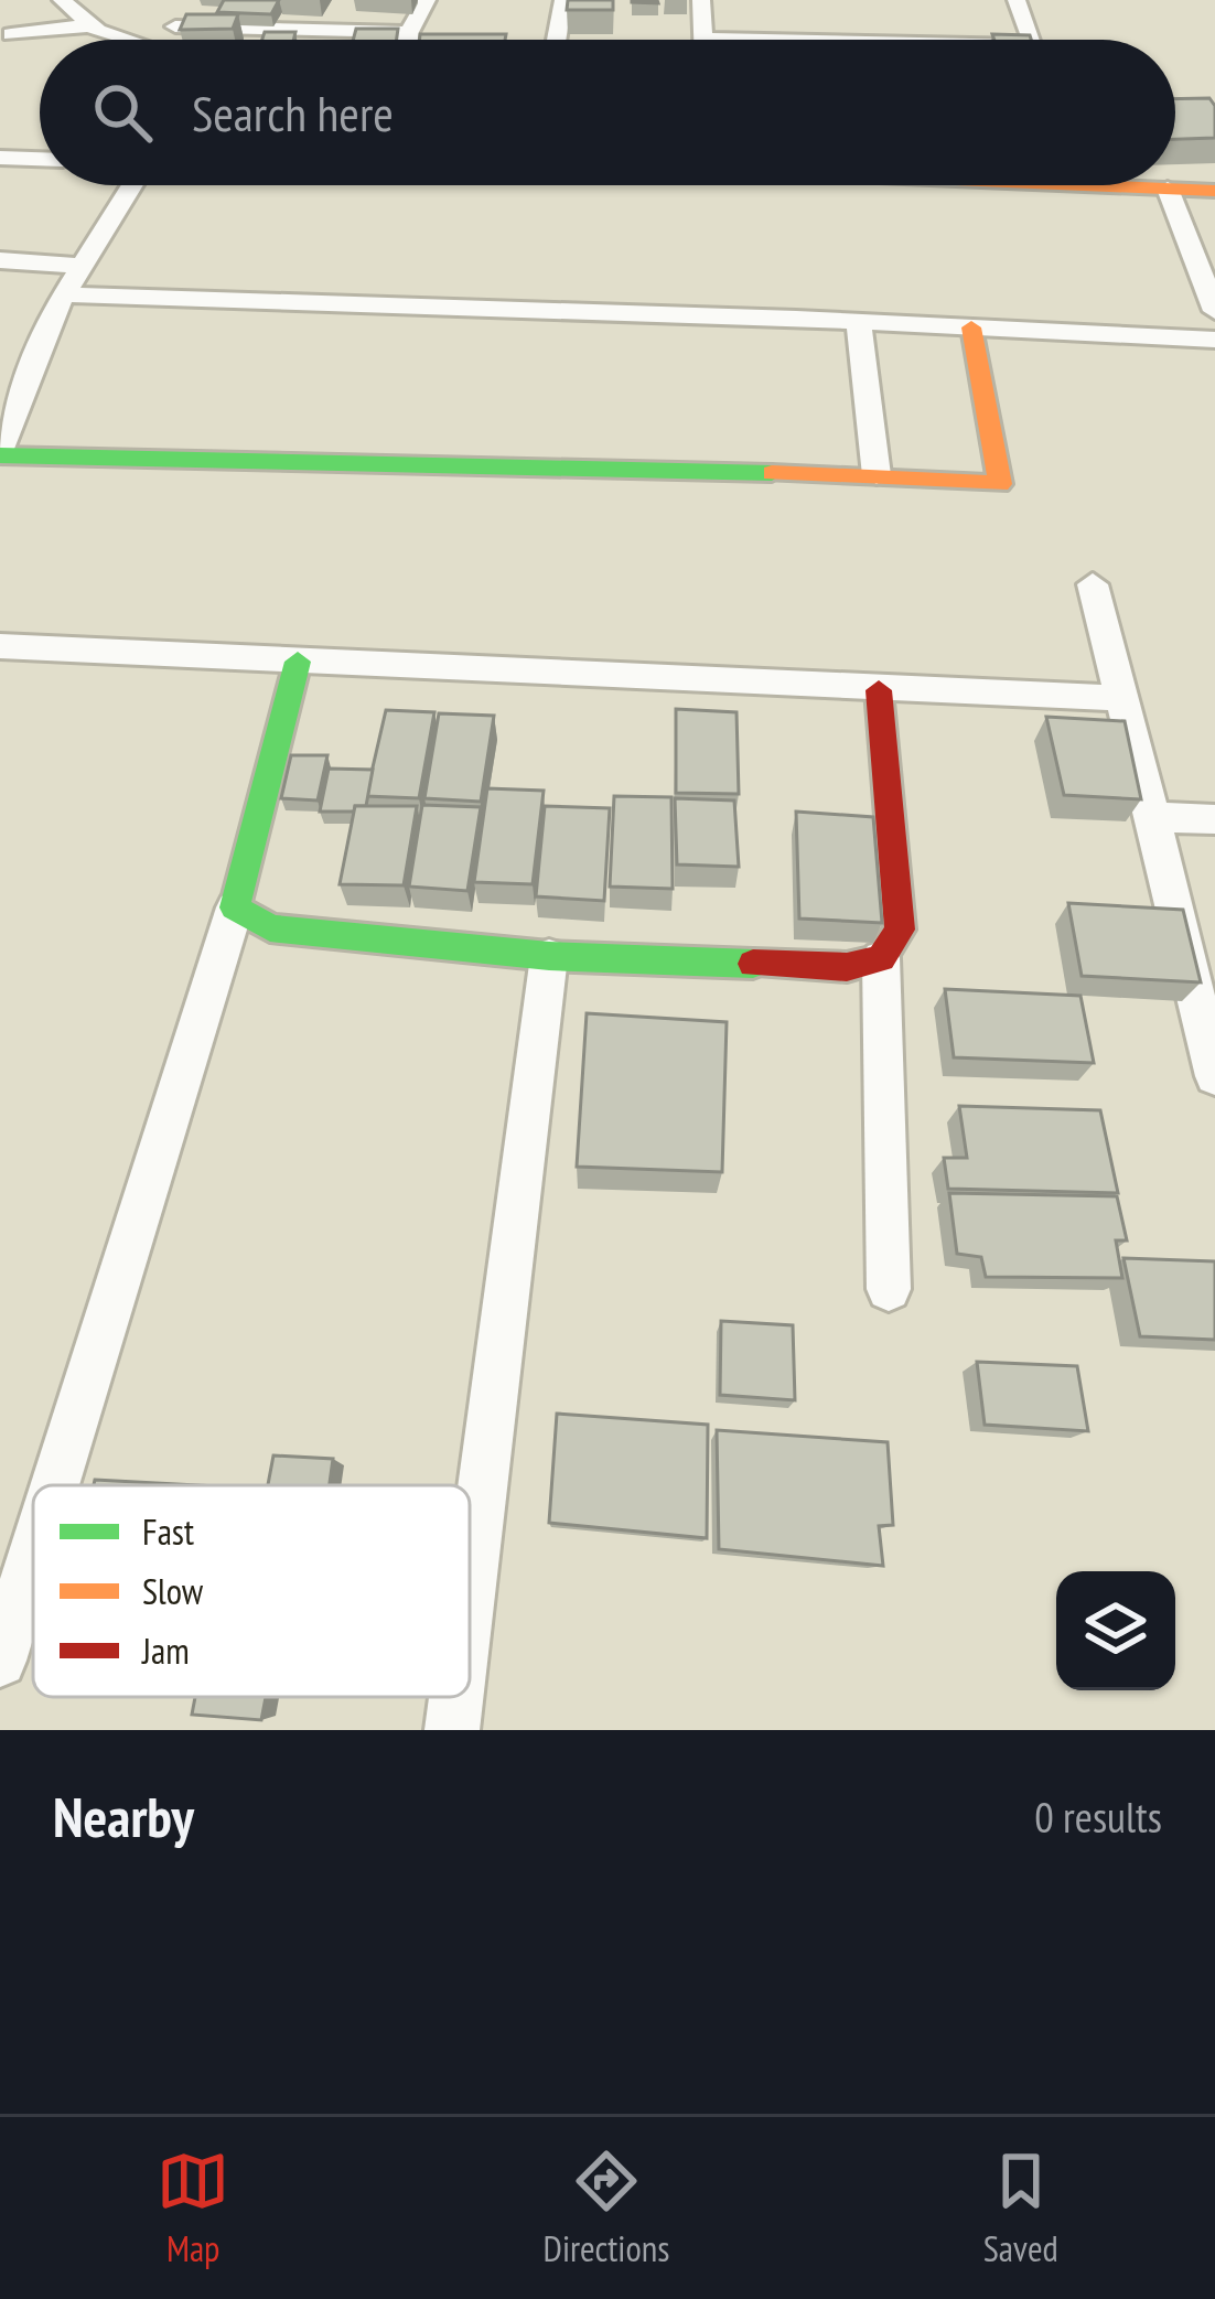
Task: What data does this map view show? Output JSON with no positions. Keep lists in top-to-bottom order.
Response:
{
  "legend": ["Fast", "Slow", "Jam"],
  "page": {
    "search": "Search here",
    "heading": ["Nearby", "0 results"],
    "nav": ["Map", "Directions", "Saved"]
  }
}
